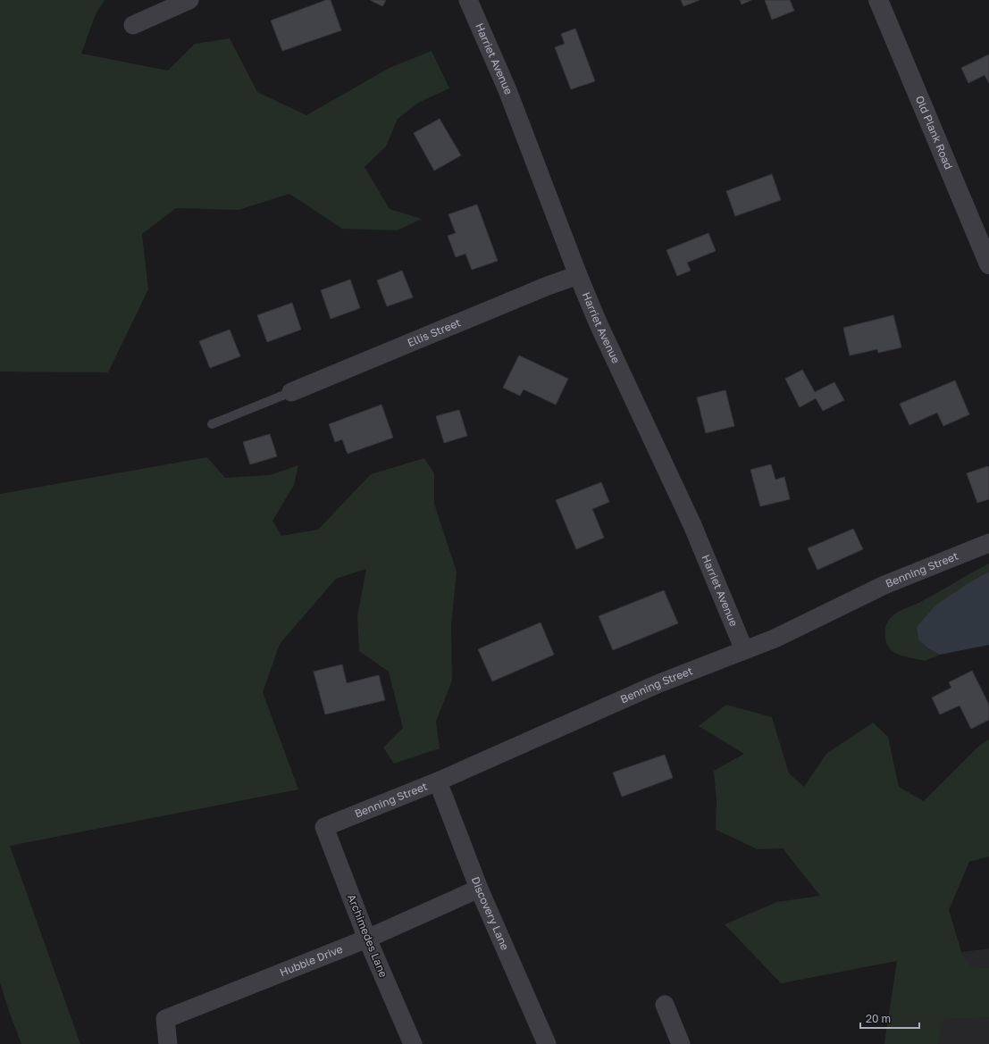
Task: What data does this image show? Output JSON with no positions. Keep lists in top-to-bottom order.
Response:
{
  "streets": {
    "street": [
      "Harriet Avenue",
      "Old Plank Road",
      "Ellis Street",
      "Benning Street",
      "Discovery Lane",
      "Archimedes Lane",
      "Hubble Drive"
    ]
  },
  "crossings": [
    ["Harriet Avenue", "Ellis Street"],
    ["Harriet Avenue", "Benning Street"],
    ["Benning Street", "Discovery Lane"],
    ["Benning Street", "Archimedes Lane"],
    ["Discovery Lane", "Hubble Drive"],
    ["Archimedes Lane", "Hubble Drive"]
  ],
  "scale_bar": "20 m"
}
